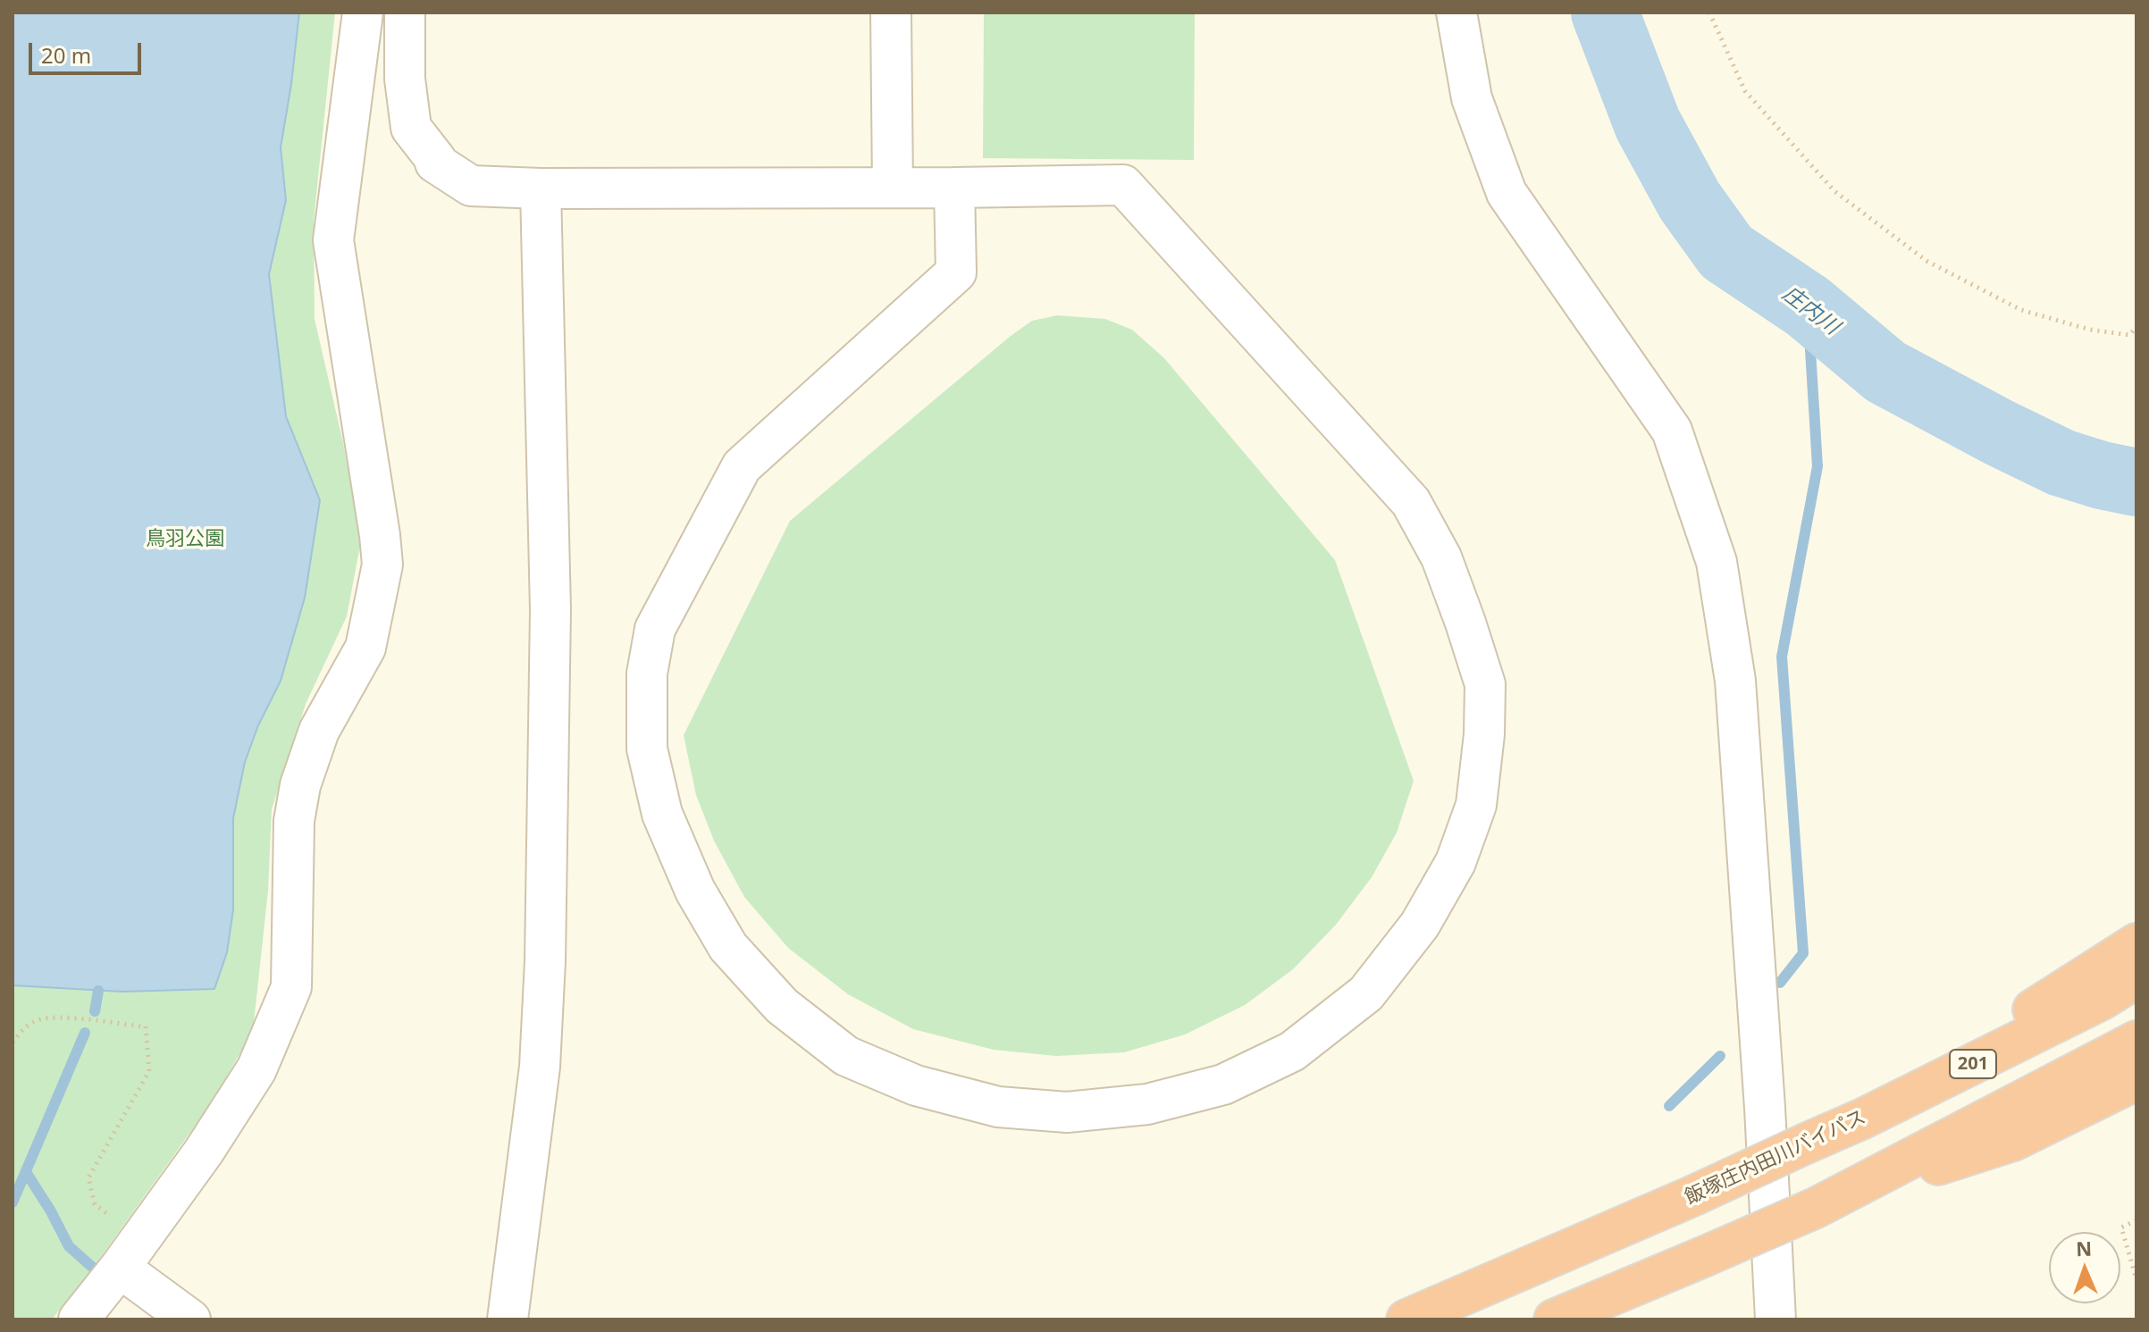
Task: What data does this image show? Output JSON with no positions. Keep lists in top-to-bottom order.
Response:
{
  "streets": {
    "highway": ["201", "飯塚庄内田川バイパス"]
  },
  "water": ["庄内川"],
  "parks": ["鳥羽公園"],
  "scale_bar": "20 m",
  "north": "top"
}
